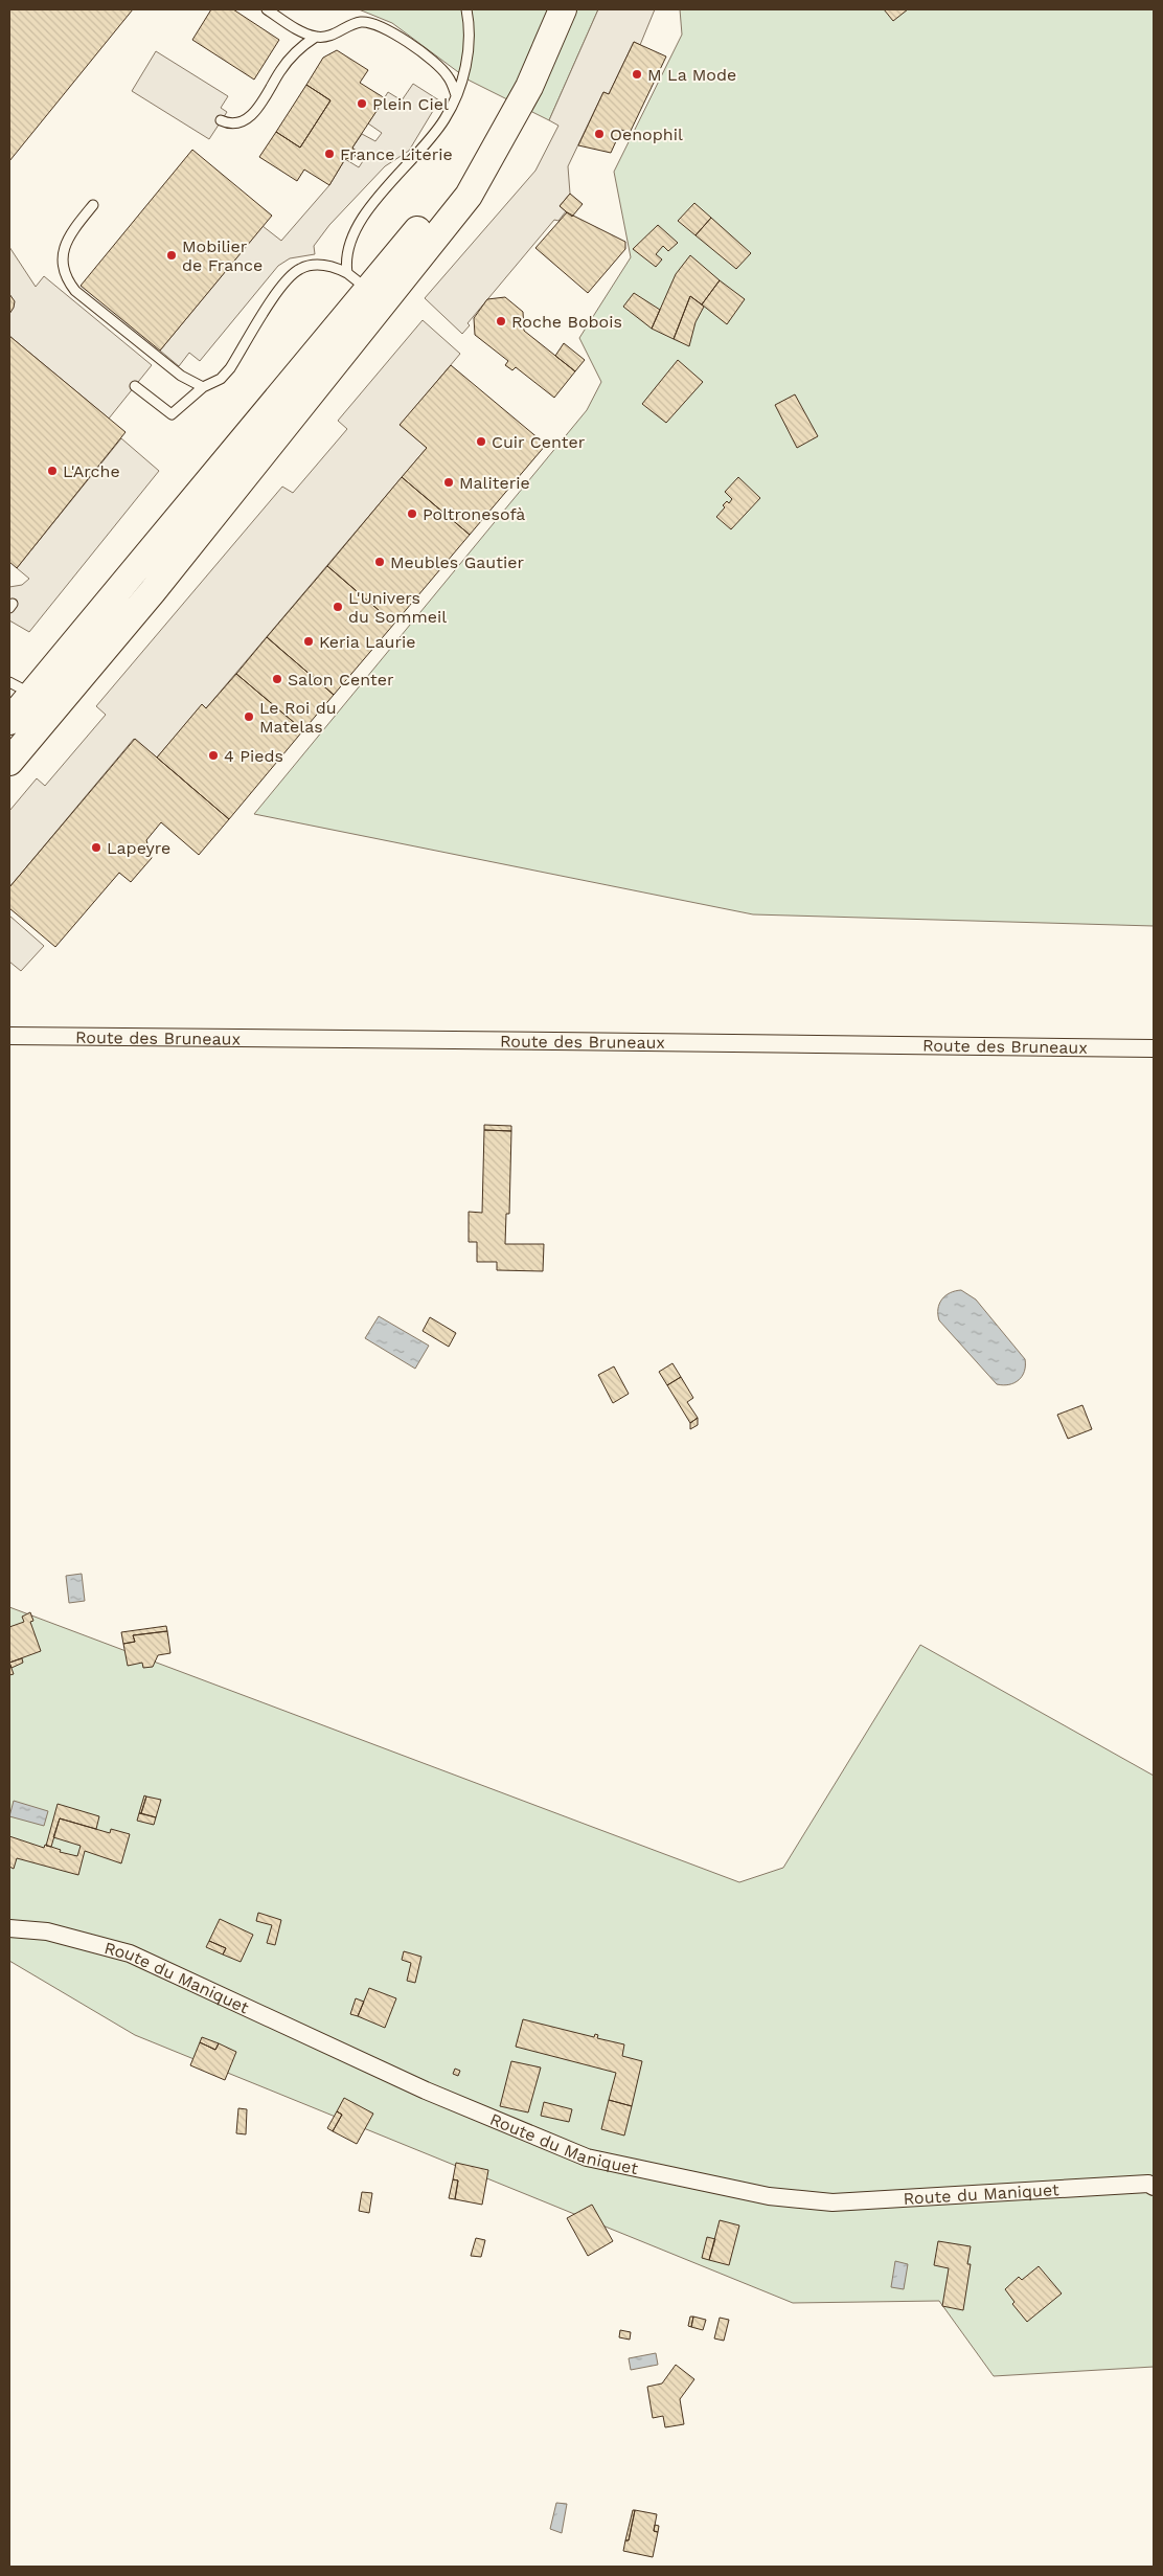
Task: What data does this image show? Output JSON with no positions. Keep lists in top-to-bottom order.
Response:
{
  "streets": {
    "street": ["Route des Bruneaux", "Route du Maniquet"]
  },
  "places": [
    "M La Mode",
    "Plein Ciel",
    "Oenophil",
    "France Literie",
    "Mobilier de France",
    "Roche Bobois",
    "Cuir Center",
    "L'Arche",
    "Maliterie",
    "Poltronesofà",
    "Meubles Gautier",
    "L'Univers du Sommeil",
    "Keria Laurie",
    "Salon Center",
    "Le Roi du Matelas",
    "4 Pieds",
    "Lapeyre"
  ]
}
